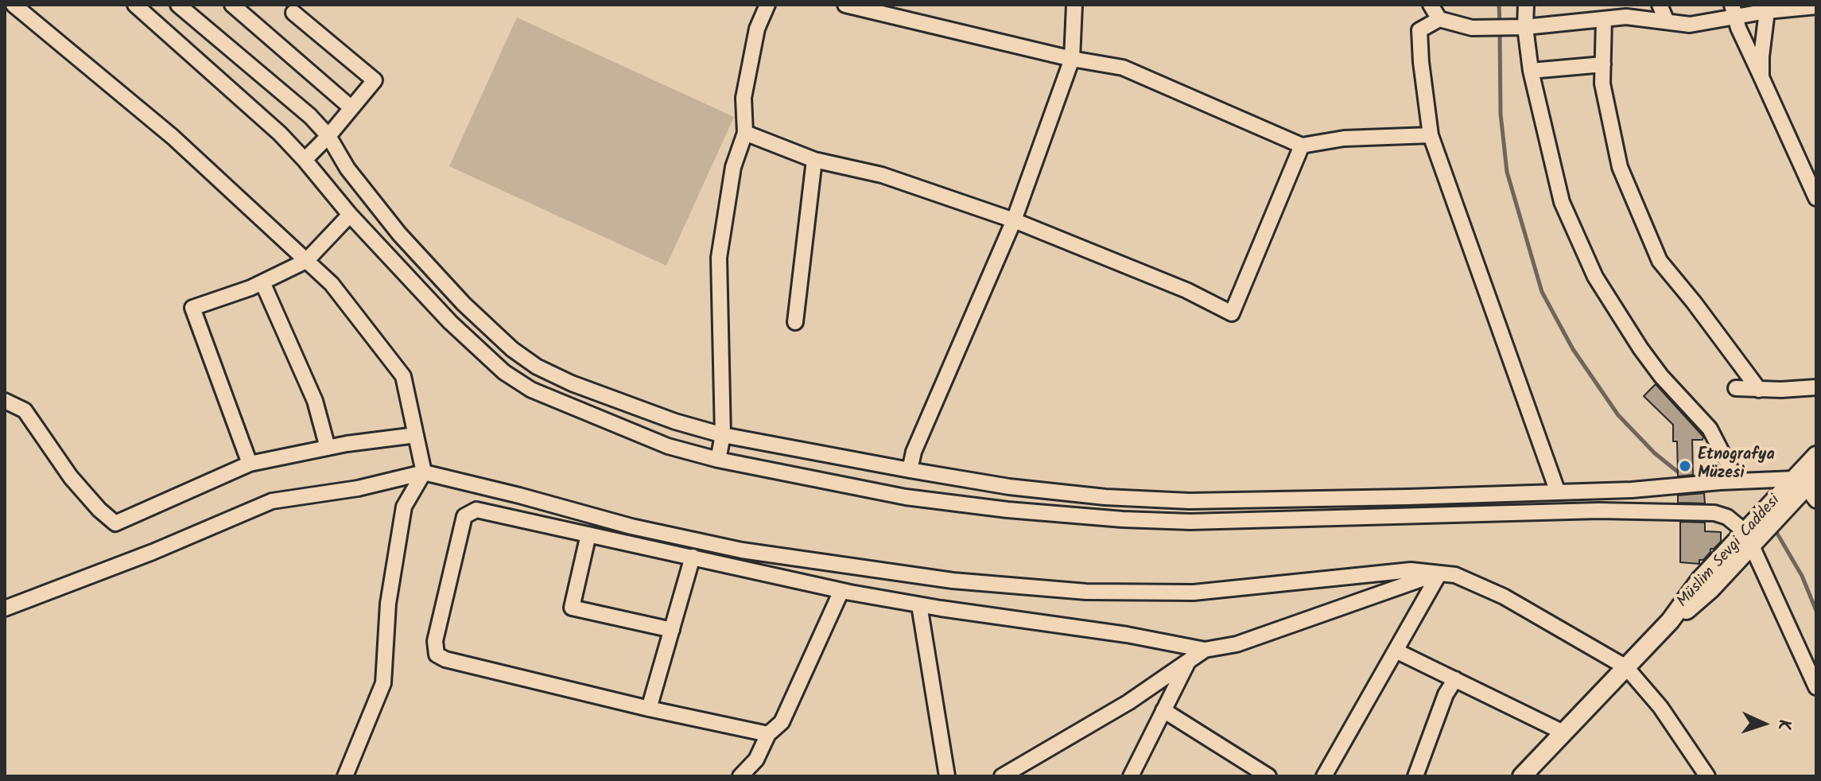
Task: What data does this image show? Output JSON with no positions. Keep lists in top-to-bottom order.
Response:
{
  "streets": {
    "main road": ["Müslim Sevgi Caddesi"]
  },
  "places": ["Etnografya Müzesi"],
  "north": "right"
}
